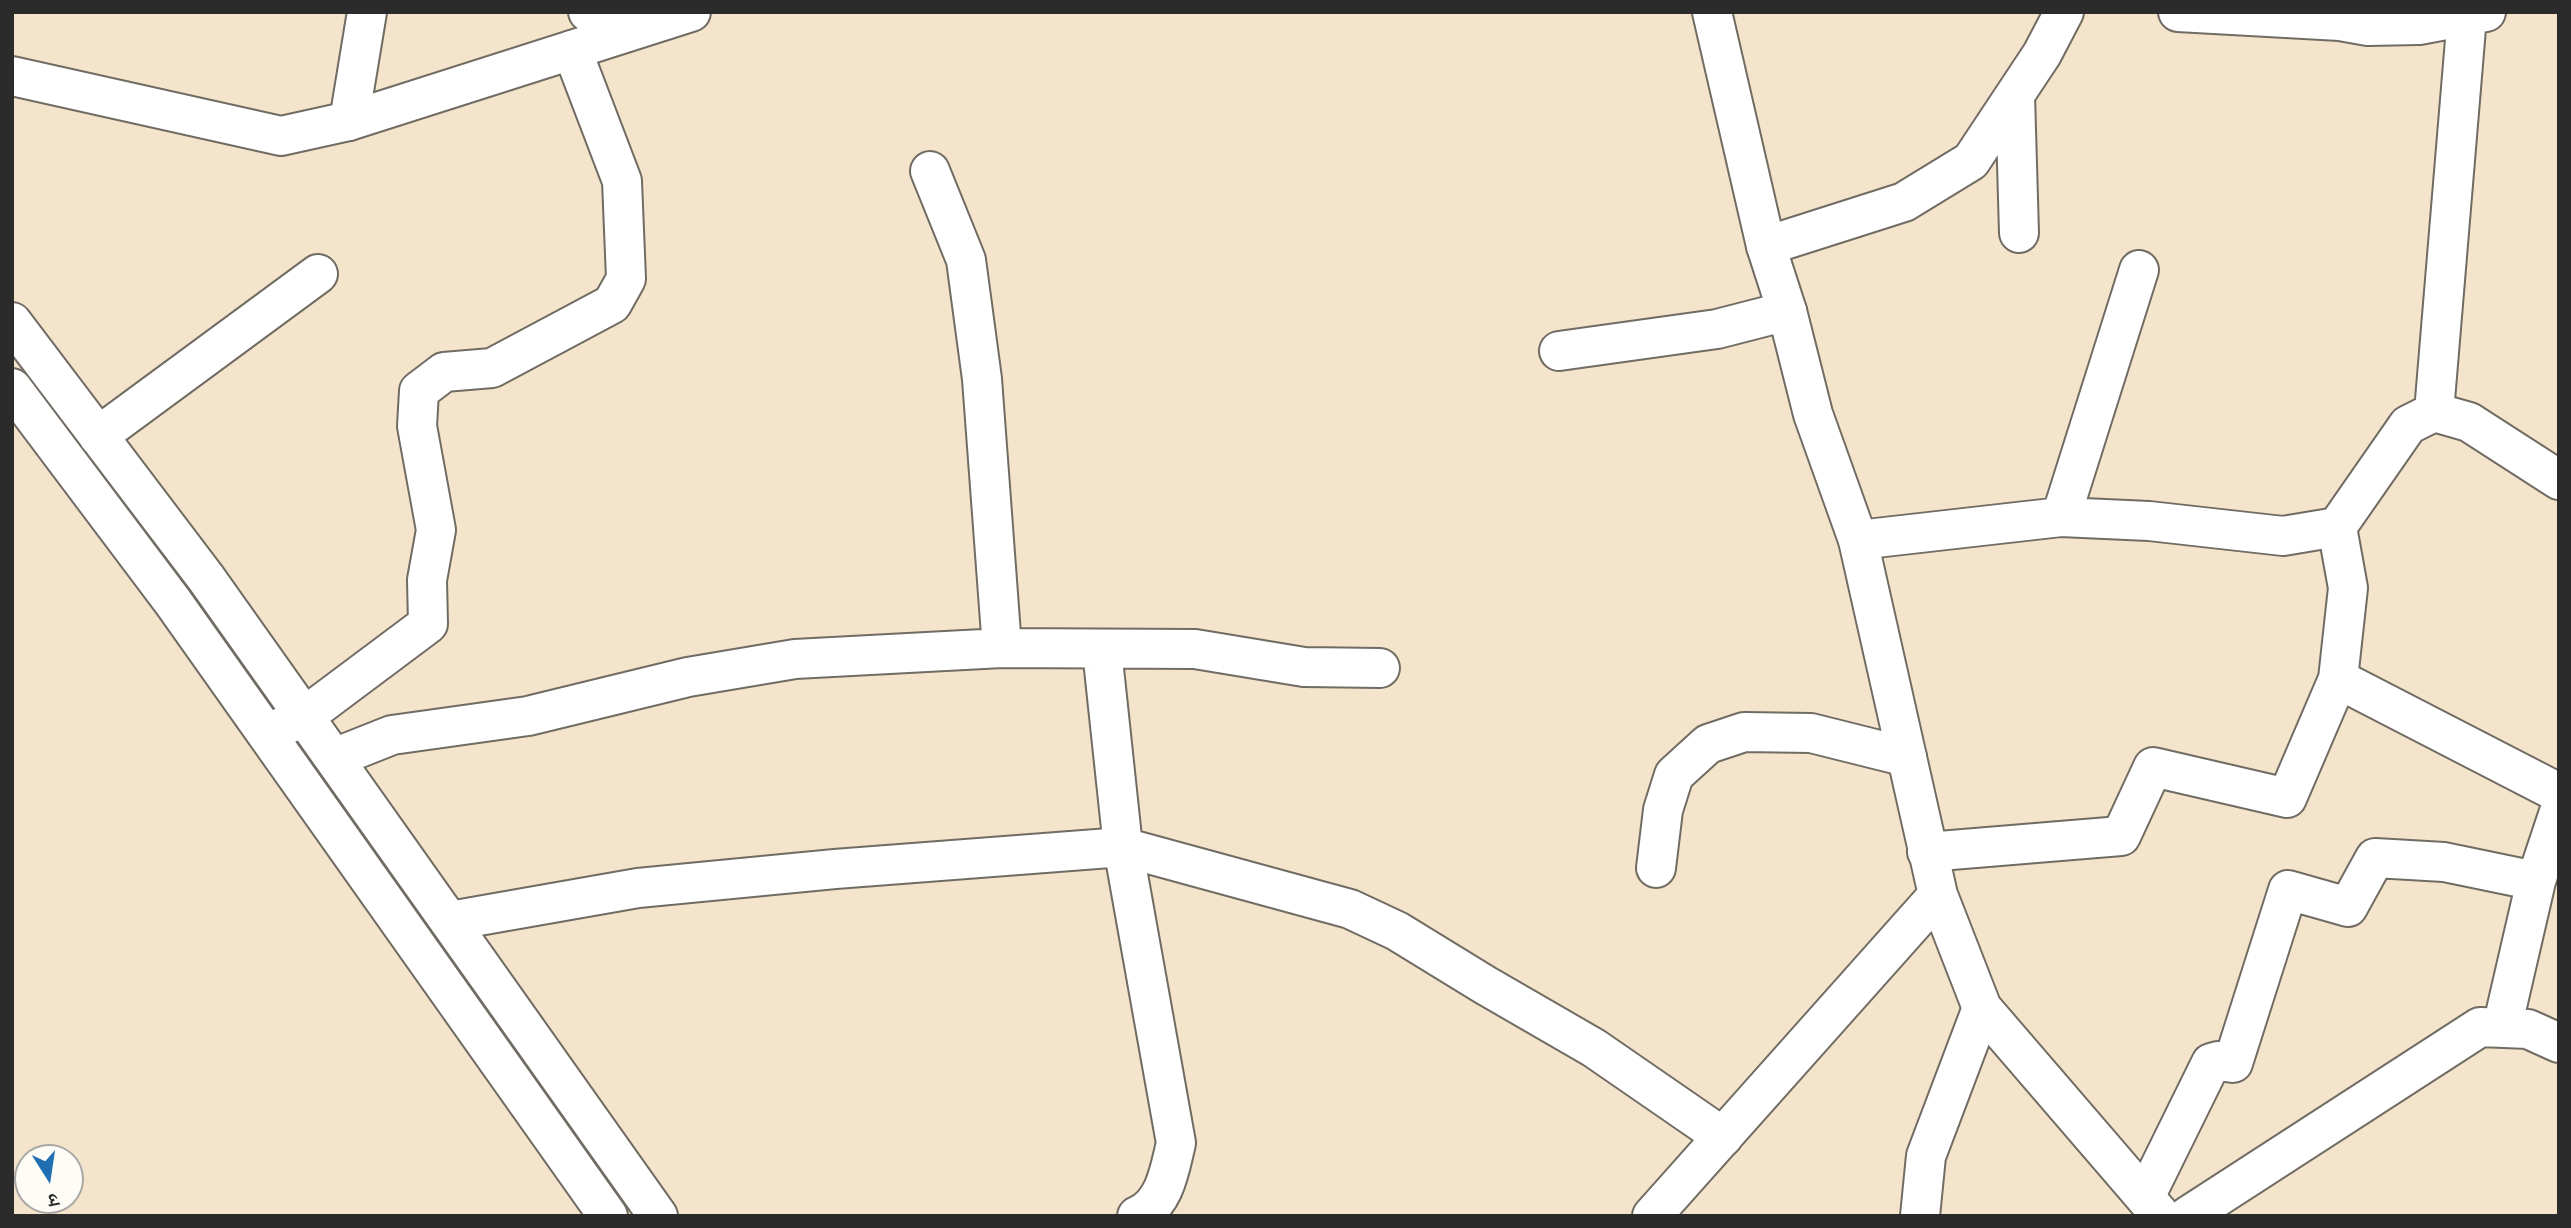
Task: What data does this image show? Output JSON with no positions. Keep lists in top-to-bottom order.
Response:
{
  "north": "bottom"
}
